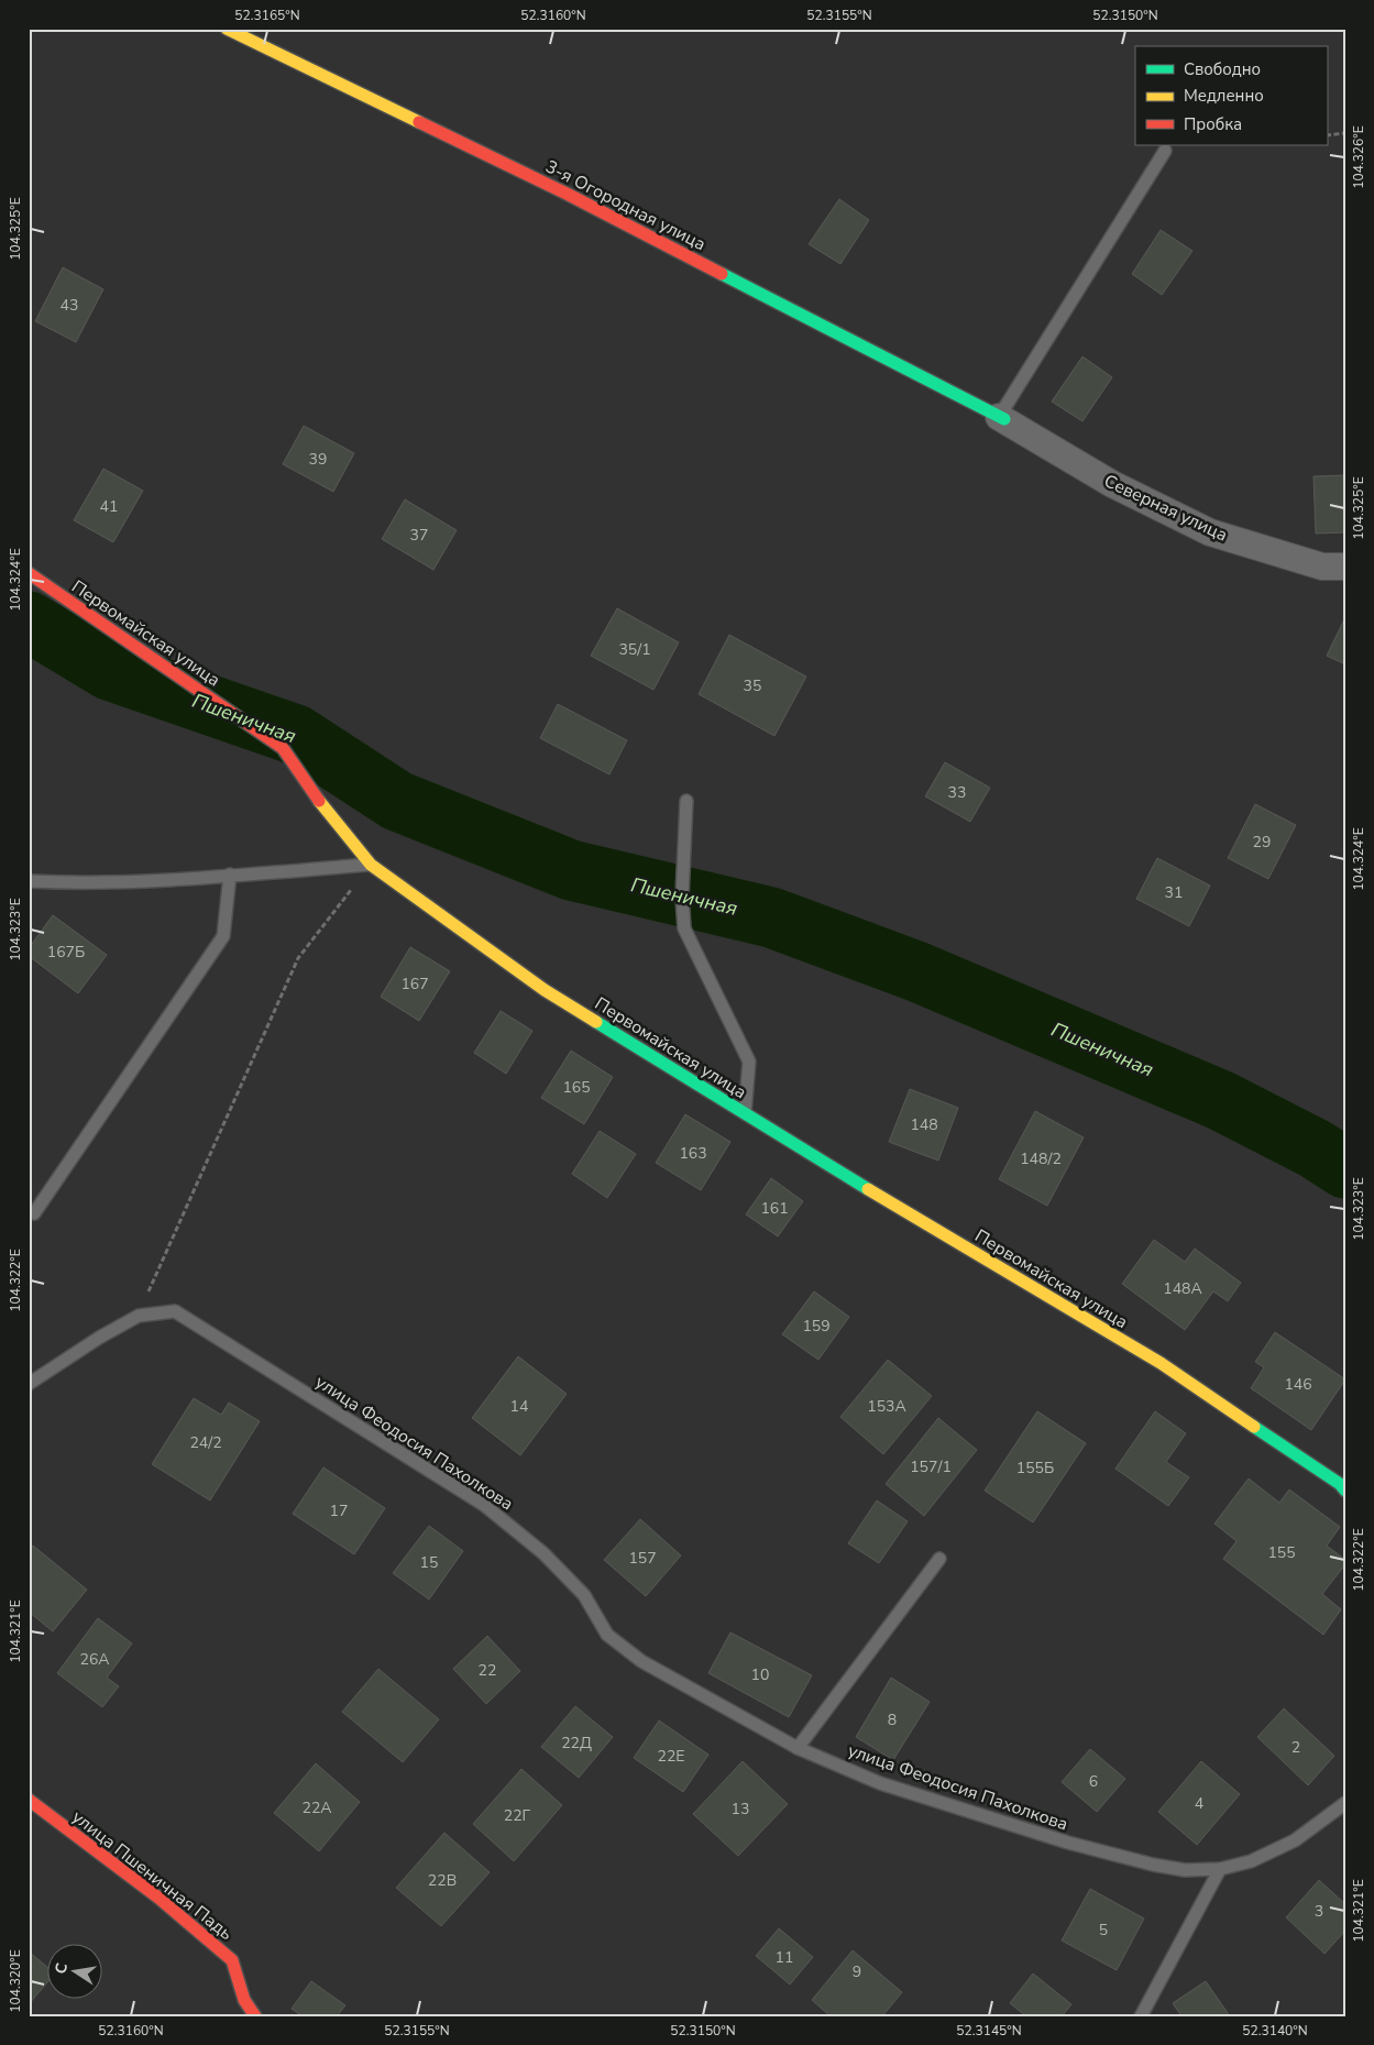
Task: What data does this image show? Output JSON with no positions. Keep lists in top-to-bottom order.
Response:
{
  "streets": {
    "street": [
      "3-я Огородная улица",
      "Северная улица",
      "Первомайская улица",
      "улица Пшеничная Падь"
    ],
    "lane": ["улица Феодосия Пахолкова"]
  },
  "crossings": [
    ["3-я Огородная улица", "Северная улица"]
  ],
  "water": ["Пшеничная"],
  "house_numbers": [
    "43",
    "39",
    "41",
    "37",
    "35/1",
    "35",
    "33",
    "29",
    "31",
    "167Б",
    "167",
    "165",
    "148",
    "163",
    "148/2",
    "161",
    "148А",
    "159",
    "146",
    "14",
    "153А",
    "24/2",
    "157/1",
    "155Б",
    "17",
    "155",
    "157",
    "15",
    "26А",
    "22",
    "10",
    "8",
    "22Д",
    "2",
    "22Е",
    "6",
    "4",
    "22А",
    "13",
    "22Г",
    "22В",
    "3",
    "5",
    "11",
    "9"
  ],
  "legend": ["Свободно", "Медленно", "Пробка"],
  "north": "left",
  "coordinates": [
    "52.3165°N",
    "52.3160°N",
    "52.3155°N",
    "52.3150°N",
    "104.326°E",
    "104.325°E",
    "104.324°E",
    "104.323°E",
    "104.322°E",
    "104.321°E",
    "104.320°E",
    "52.3145°N",
    "52.3140°N"
  ]
}
